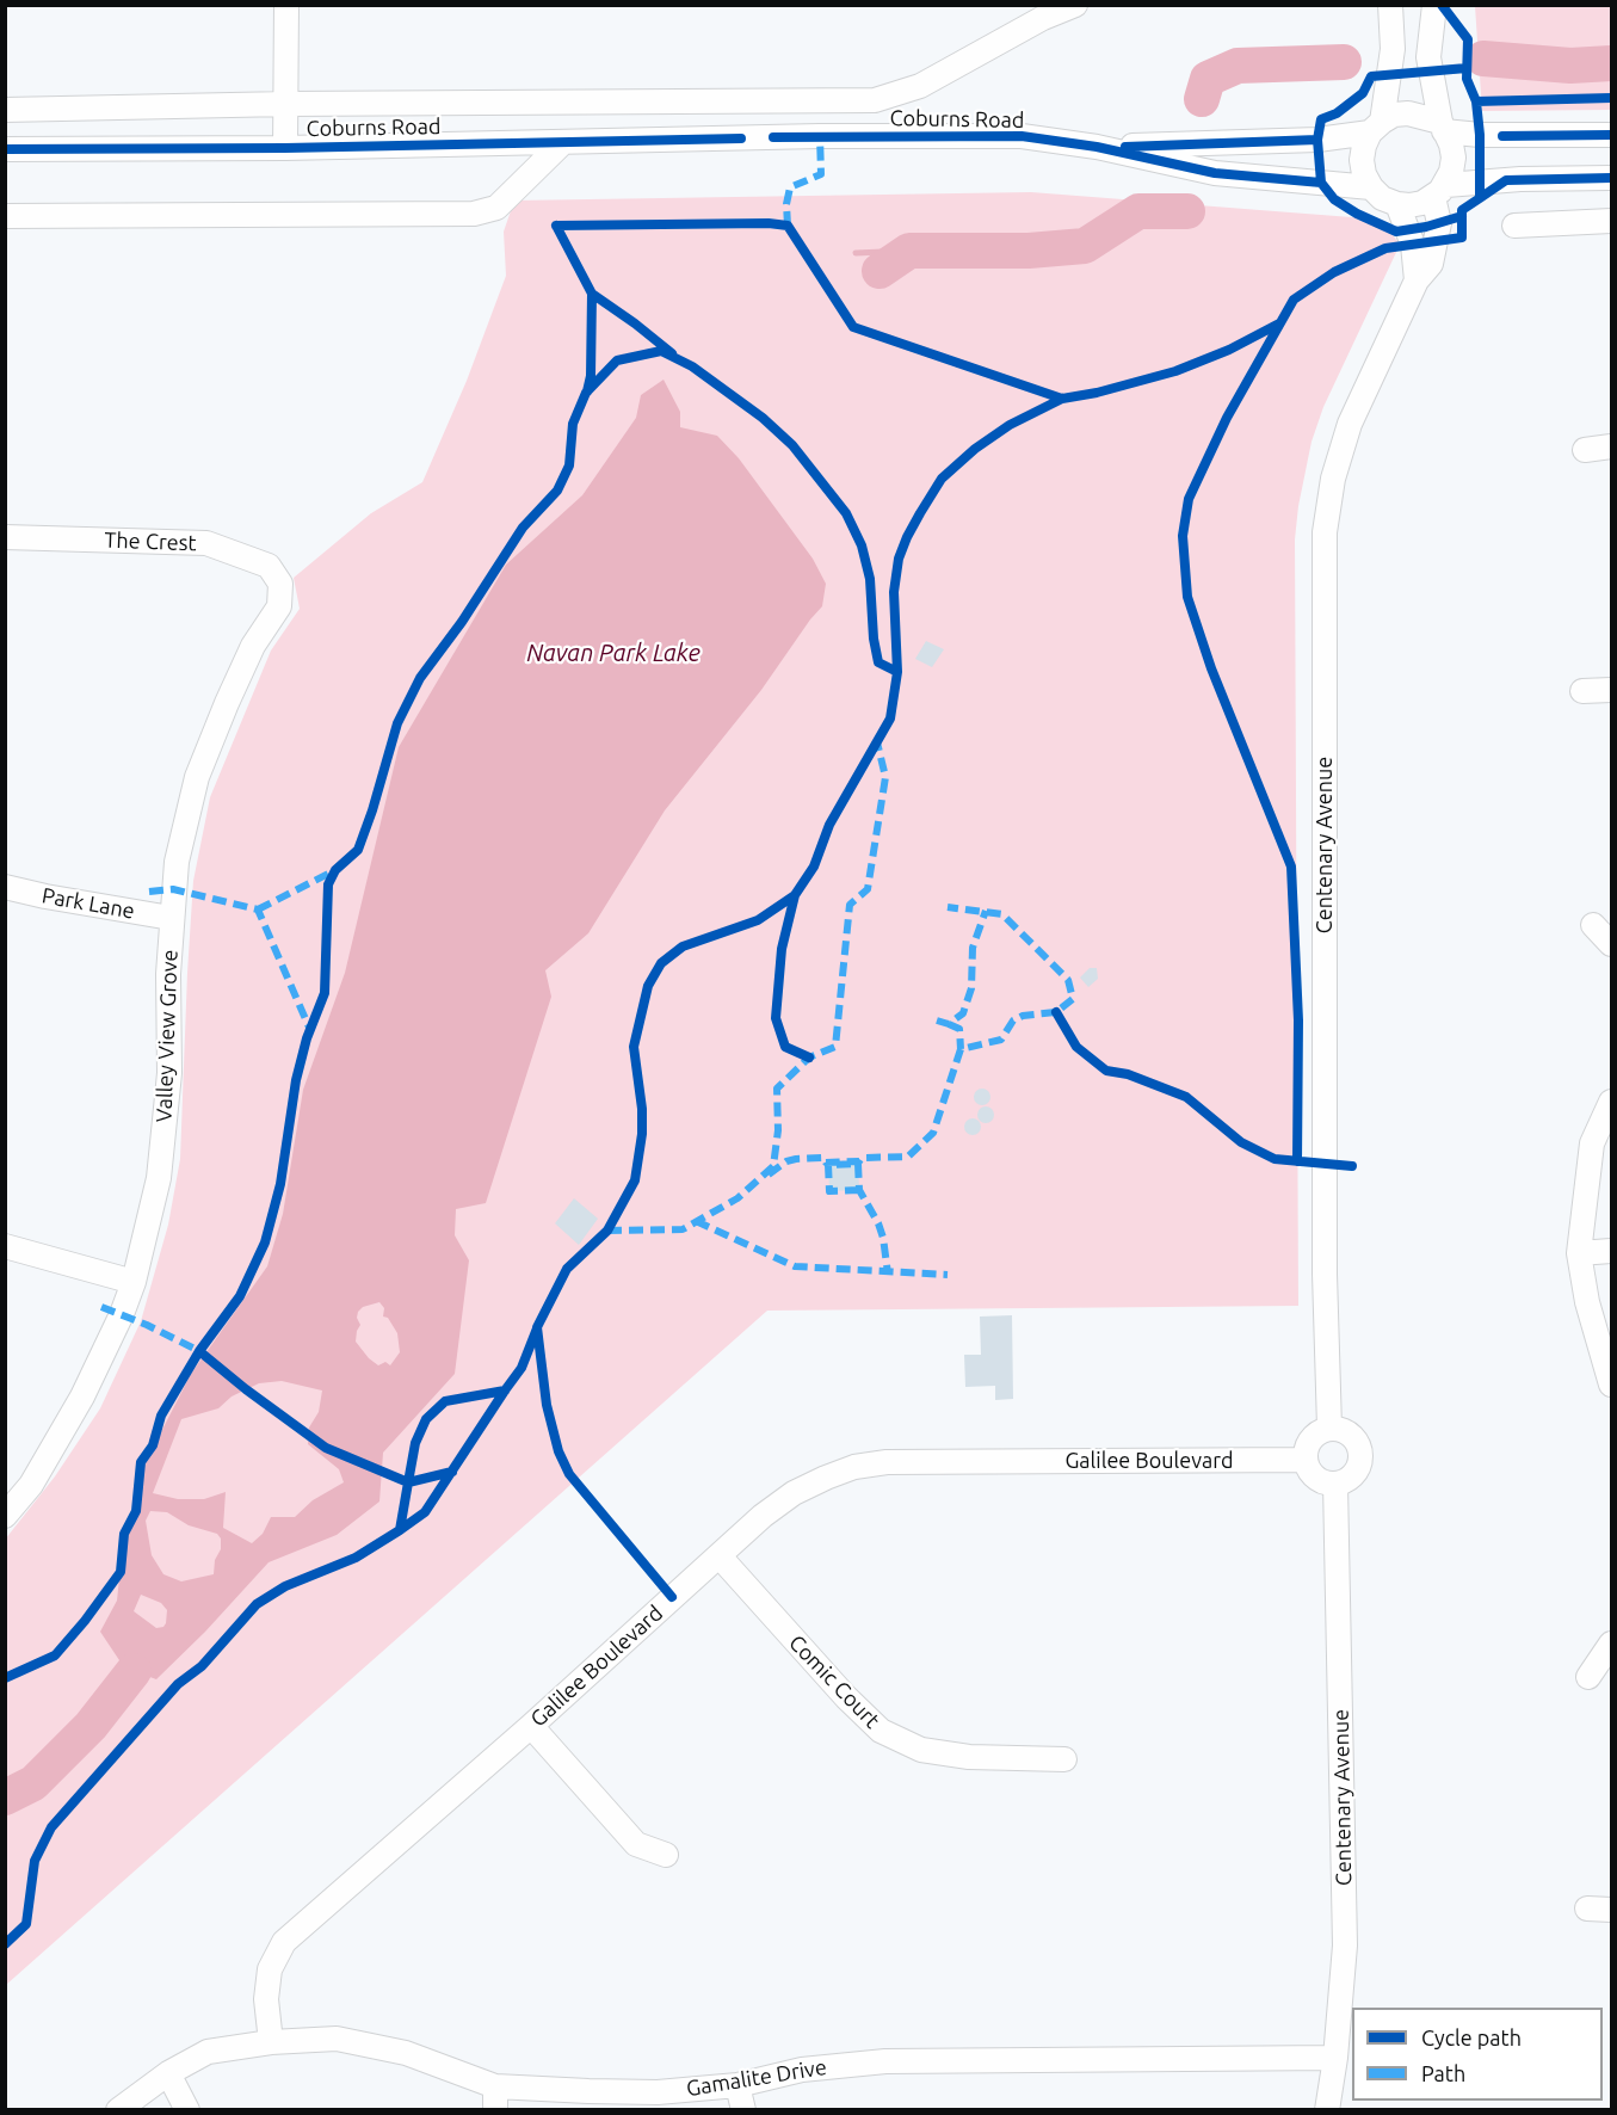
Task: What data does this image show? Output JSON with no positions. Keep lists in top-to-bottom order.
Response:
{
  "streets": {
    "street": [
      "Coburns Road",
      "The Crest",
      "Centenary Avenue",
      "Park Lane",
      "Valley View Grove",
      "Galilee Boulevard",
      "Comic Court",
      "Gamalite Drive"
    ]
  },
  "crossings": [
    ["Coburns Road", "Centenary Avenue"],
    ["The Crest", "Valley View Grove"],
    ["Centenary Avenue", "Galilee Boulevard"],
    ["Centenary Avenue", "Gamalite Drive"],
    ["Park Lane", "Valley View Grove"],
    ["Galilee Boulevard", "Comic Court"],
    ["Galilee Boulevard", "Gamalite Drive"]
  ],
  "water": ["Navan Park Lake"],
  "legend": ["Cycle path", "Path"]
}
